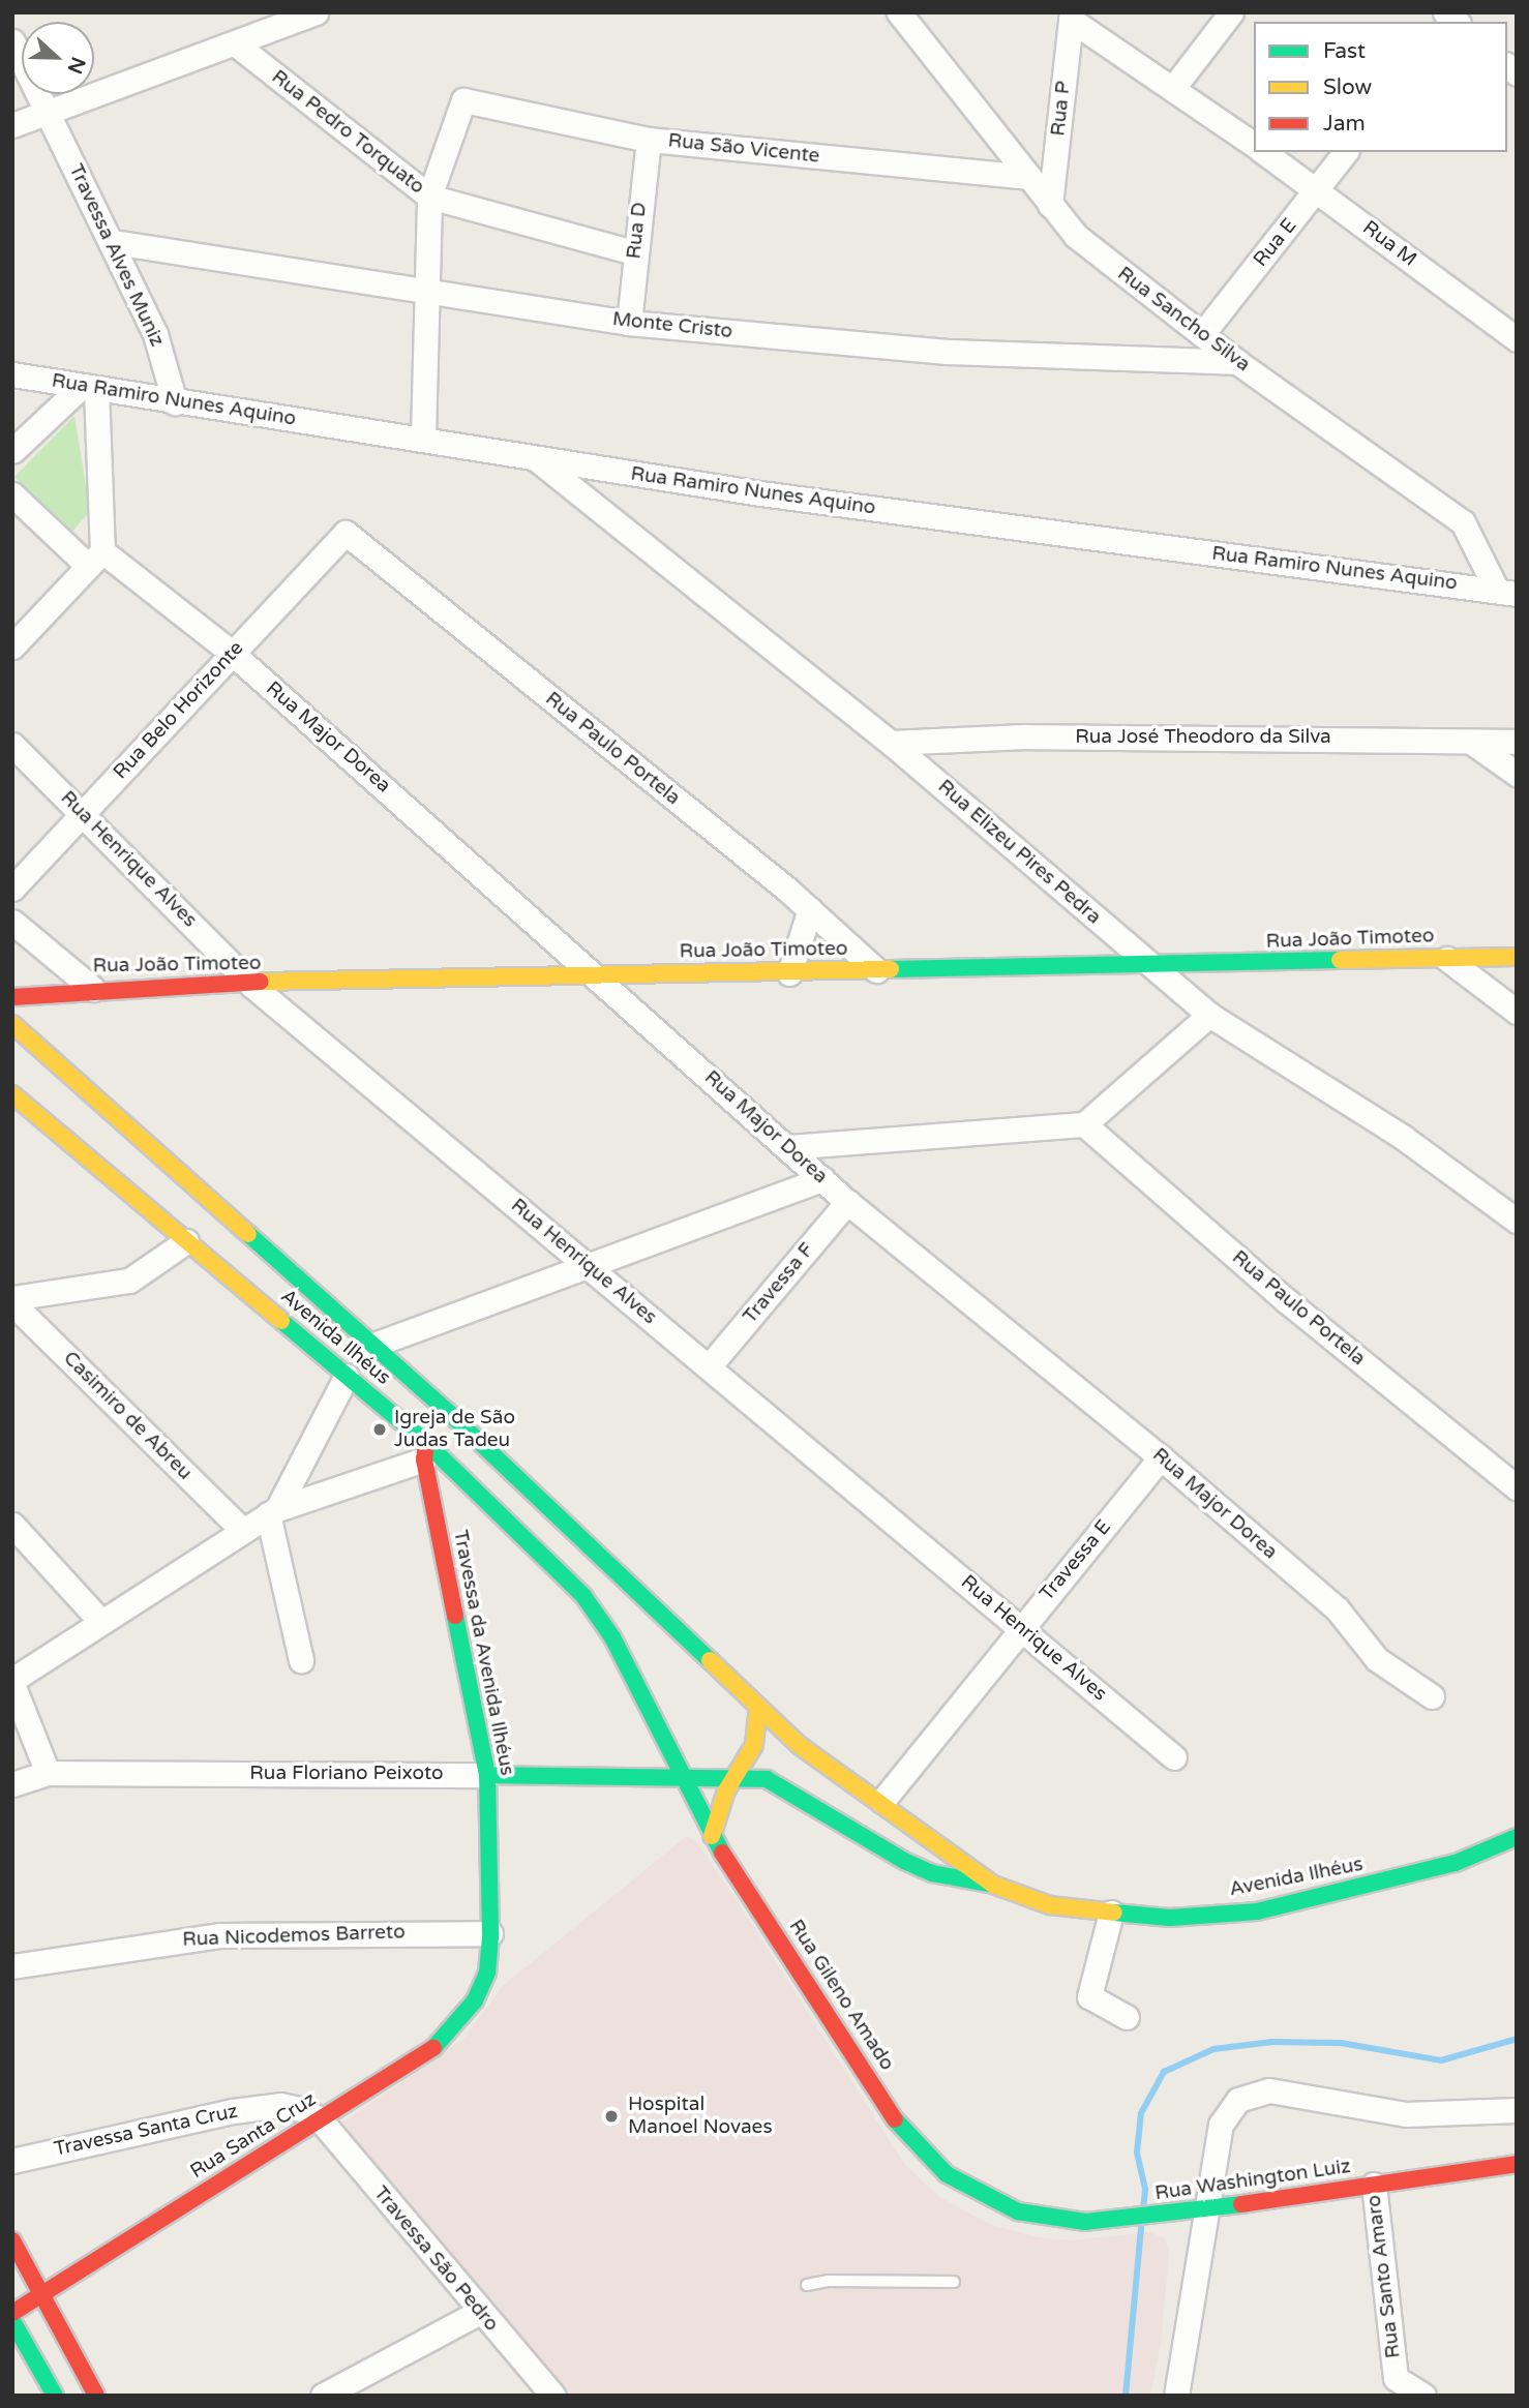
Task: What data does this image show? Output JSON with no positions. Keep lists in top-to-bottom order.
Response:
{
  "streets": {
    "main road": [
      "Rua João Timoteo",
      "Avenida Ilhéus",
      "Travessa da Avenida Ilhéus",
      "Rua Floriano Peixoto",
      "Rua Gileno Amado",
      "Rua Santa Cruz",
      "Rua Washington Luiz"
    ],
    "street": [
      "Rua P",
      "Rua Pedro Torquato",
      "Rua São Vicente",
      "Rua D",
      "Rua E",
      "Rua M",
      "Travessa Alves Muniz",
      "Rua Sancho Silva",
      "Monte Cristo",
      "Rua Ramiro Nunes Aquino",
      "Rua Belo Horizonte",
      "Rua Major Dorea",
      "Rua José Theodoro da Silva",
      "Rua Paulo Portela",
      "Rua Elizeu Pires Pedra",
      "Rua Henrique Alves",
      "Travessa F",
      "Casimiro de Abreu",
      "Travessa E",
      "Rua Nicodemos Barreto",
      "Travessa Santa Cruz",
      "Travessa São Pedro",
      "Rua Santo Amaro"
    ]
  },
  "crossings": [
    ["Rua P", "Rua Sancho Silva"],
    ["Rua Pedro Torquato", "Rua São Vicente"],
    ["Rua Pedro Torquato", "Rua D"],
    ["Rua São Vicente", "Rua D"],
    ["Rua São Vicente", "Rua Sancho Silva"],
    ["Rua D", "Monte Cristo"],
    ["Rua E", "Rua M"],
    ["Rua E", "Rua Sancho Silva"],
    ["Travessa Alves Muniz", "Monte Cristo"],
    ["Travessa Alves Muniz", "Rua Ramiro Nunes Aquino"],
    ["Rua Sancho Silva", "Monte Cristo"],
    ["Rua Sancho Silva", "Rua Ramiro Nunes Aquino"],
    ["Rua Ramiro Nunes Aquino", "Rua Elizeu Pires Pedra"],
    ["Rua Belo Horizonte", "Rua Major Dorea"],
    ["Rua Belo Horizonte", "Rua Paulo Portela"],
    ["Rua Belo Horizonte", "Rua Henrique Alves"],
    ["Rua Major Dorea", "Rua João Timoteo"],
    ["Rua Major Dorea", "Travessa F"],
    ["Rua Major Dorea", "Travessa E"],
    ["Rua José Theodoro da Silva", "Rua Elizeu Pires Pedra"],
    ["Rua Paulo Portela", "Rua João Timoteo"],
    ["Rua Elizeu Pires Pedra", "Rua João Timoteo"],
    ["Rua Henrique Alves", "Rua João Timoteo"],
    ["Rua Henrique Alves", "Travessa F"],
    ["Rua Henrique Alves", "Travessa E"],
    ["Avenida Ilhéus", "Travessa E"],
    ["Avenida Ilhéus", "Travessa da Avenida Ilhéus"],
    ["Avenida Ilhéus", "Rua Floriano Peixoto"],
    ["Avenida Ilhéus", "Rua Gileno Amado"],
    ["Travessa da Avenida Ilhéus", "Rua Floriano Peixoto"],
    ["Travessa da Avenida Ilhéus", "Rua Nicodemos Barreto"],
    ["Travessa da Avenida Ilhéus", "Rua Santa Cruz"],
    ["Rua Floriano Peixoto", "Rua Gileno Amado"],
    ["Rua Gileno Amado", "Rua Washington Luiz"],
    ["Travessa Santa Cruz", "Rua Santa Cruz"],
    ["Travessa Santa Cruz", "Travessa São Pedro"],
    ["Rua Santa Cruz", "Travessa São Pedro"],
    ["Rua Washington Luiz", "Rua Santo Amaro"]
  ],
  "places": ["Igreja de São Judas Tadeu", "Hospital Manoel Novaes"],
  "legend": ["Fast", "Slow", "Jam"],
  "north": "right"
}
